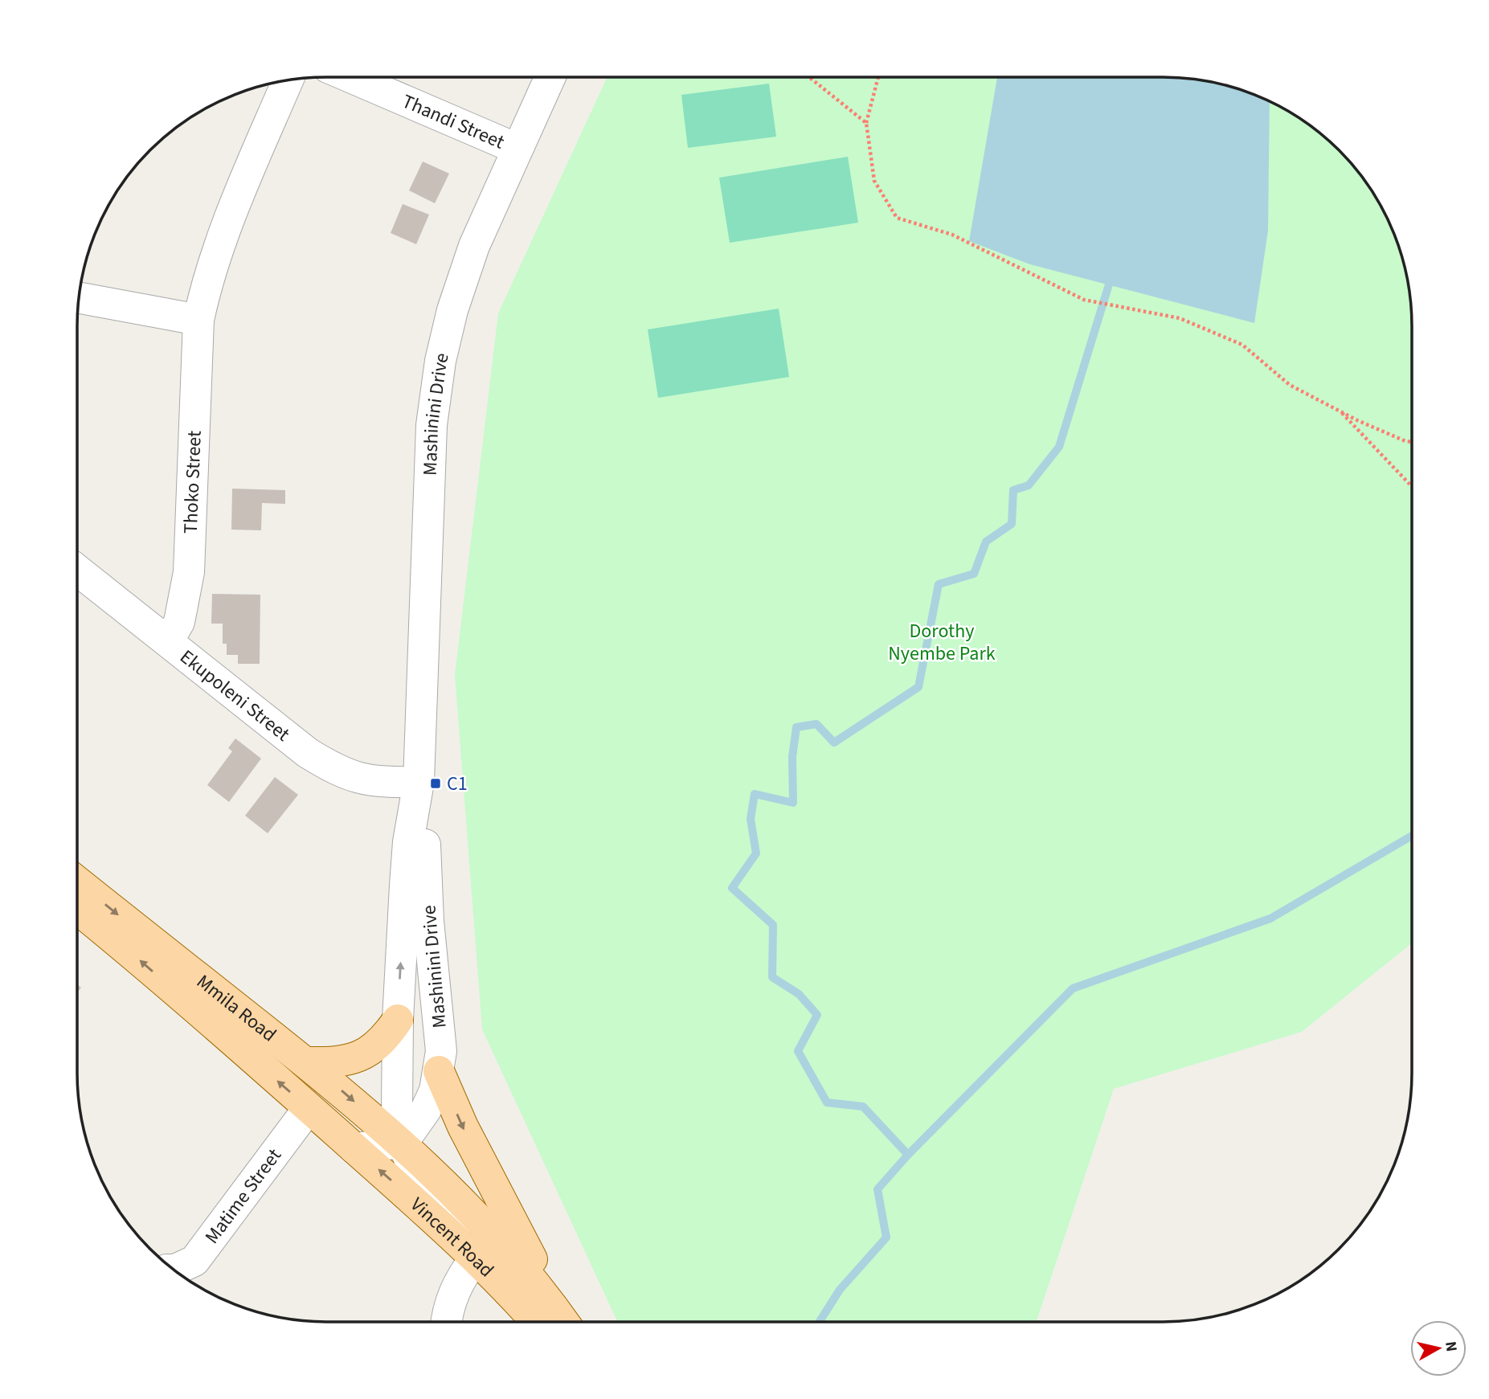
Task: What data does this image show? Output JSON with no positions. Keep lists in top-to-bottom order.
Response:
{
  "streets": {
    "main road": ["Mmila Road", "Vincent Road"],
    "street": [
      "Thandi Street",
      "Mashinini Drive",
      "Thoko Street",
      "Ekupoleni Street",
      "Matime Street"
    ]
  },
  "crossings": [
    ["Thandi Street", "Mashinini Drive"],
    ["Mashinini Drive", "Ekupoleni Street"],
    ["Mashinini Drive", "Mmila Road"],
    ["Mashinini Drive", "Vincent Road"],
    ["Thoko Street", "Ekupoleni Street"],
    ["Mmila Road", "Matime Street"],
    ["Mmila Road", "Vincent Road"]
  ],
  "parks": ["Dorothy Nyembe Park"],
  "places": {
    "transit": ["C1"]
  },
  "north": "right"
}
